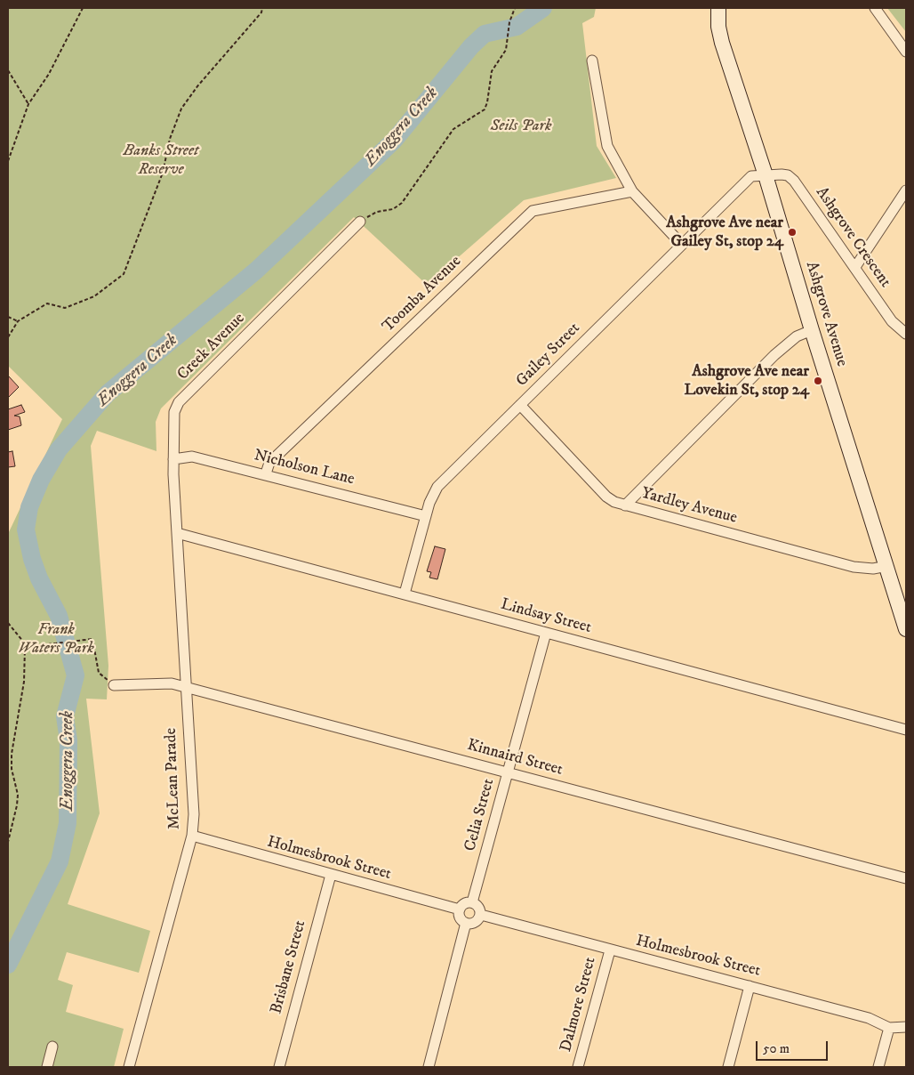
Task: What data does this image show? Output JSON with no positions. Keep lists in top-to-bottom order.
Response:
{
  "streets": {
    "main road": ["Ashgrove Avenue"],
    "street": [
      "Ashgrove Crescent",
      "Toomba Avenue",
      "Creek Avenue",
      "Gailey Street",
      "Nicholson Lane",
      "Yardley Avenue",
      "Lindsay Street",
      "Kinnaird Street",
      "McLean Parade",
      "Celia Street",
      "Holmesbrook Street",
      "Brisbane Street",
      "Dalmore Street"
    ]
  },
  "crossings": [
    ["Ashgrove Crescent", "Ashgrove Avenue"],
    ["Ashgrove Crescent", "Gailey Street"],
    ["Toomba Avenue", "Nicholson Lane"],
    ["Ashgrove Avenue", "Gailey Street"],
    ["Ashgrove Avenue", "Yardley Avenue"],
    ["Creek Avenue", "Nicholson Lane"],
    ["Creek Avenue", "Lindsay Street"],
    ["Creek Avenue", "McLean Parade"],
    ["Gailey Street", "Nicholson Lane"],
    ["Gailey Street", "Yardley Avenue"],
    ["Gailey Street", "Lindsay Street"],
    ["Lindsay Street", "McLean Parade"],
    ["Lindsay Street", "Celia Street"],
    ["Kinnaird Street", "McLean Parade"],
    ["Kinnaird Street", "Celia Street"],
    ["McLean Parade", "Holmesbrook Street"],
    ["Celia Street", "Holmesbrook Street"],
    ["Holmesbrook Street", "Brisbane Street"],
    ["Holmesbrook Street", "Dalmore Street"]
  ],
  "water": ["Enoggera Creek"],
  "parks": ["Seils Park", "Banks Street Reserve", "Frank Waters Park"],
  "places": ["Ashgrove Ave near Gailey St, stop 24", "Ashgrove Ave near Lovekin St, stop 24"],
  "scale_bar": "50 m"
}
